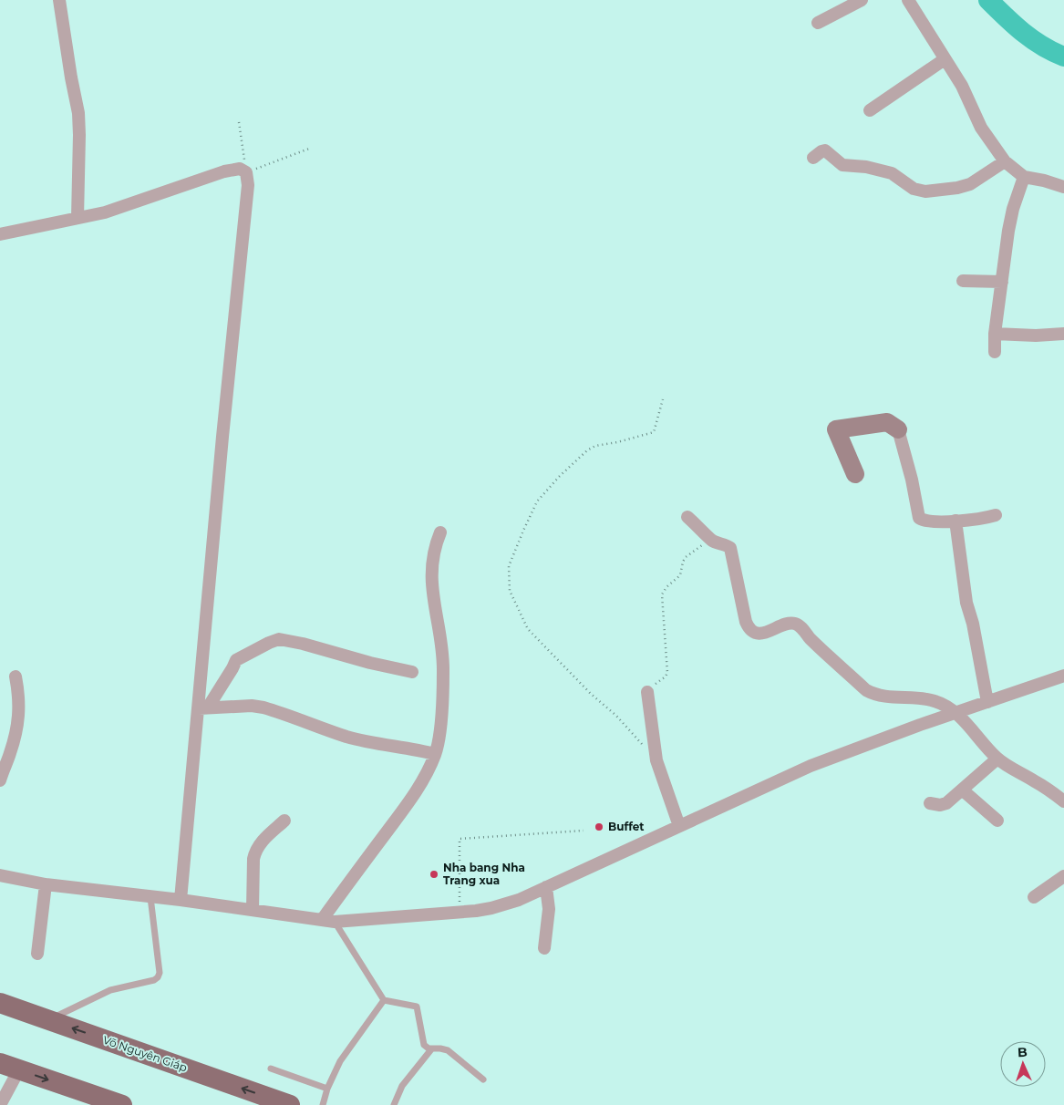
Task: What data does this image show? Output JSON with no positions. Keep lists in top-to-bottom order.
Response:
{
  "streets": {
    "main road": ["Võ Nguyên Giáp"]
  },
  "places": ["Buffet", "Nha bang Nha Trang xua"],
  "north": "top"
}
